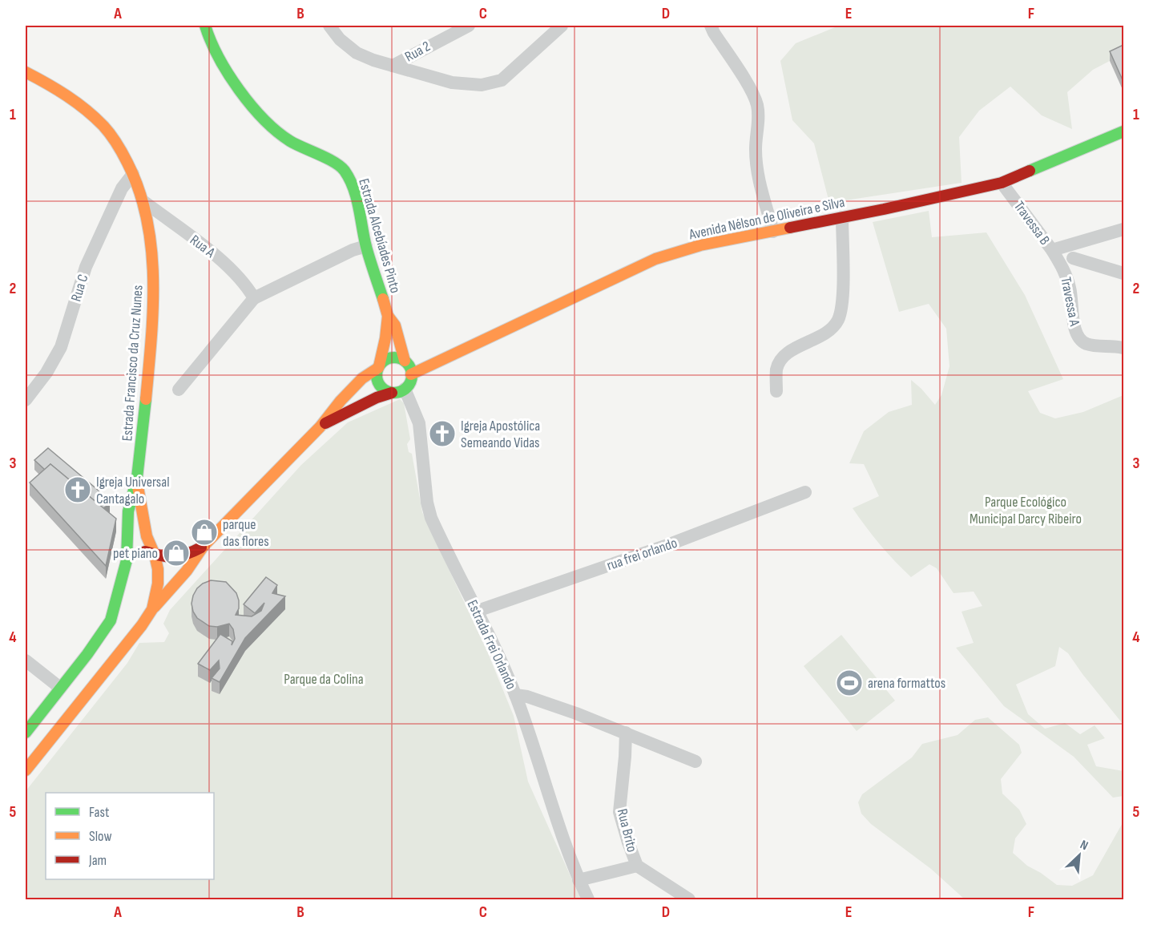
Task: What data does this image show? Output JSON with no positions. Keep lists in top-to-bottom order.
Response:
{
  "streets": {
    "street": [
      "Rua 2",
      "Avenida Nélson de Oliveira e Silva",
      "Travessa B",
      "Estrada Alcebíades Pinto",
      "Rua A",
      "Rua C",
      "Travessa A",
      "Estrada Francisco da Cruz Nunes",
      "rua frei orlando",
      "Estrada Frei Orlando",
      "Rua Brito"
    ]
  },
  "crossings": [
    ["Avenida Nélson de Oliveira e Silva", "Travessa B"],
    ["Avenida Nélson de Oliveira e Silva", "Estrada Alcebíades Pinto"],
    ["Avenida Nélson de Oliveira e Silva", "Estrada Frei Orlando"],
    ["Travessa B", "Travessa A"],
    ["Estrada Alcebíades Pinto", "Estrada Frei Orlando"],
    ["Rua A", "Estrada Francisco da Cruz Nunes"],
    ["Rua C", "Estrada Francisco da Cruz Nunes"],
    ["rua frei orlando", "Estrada Frei Orlando"]
  ],
  "parks": ["Parque Ecológico Municipal Darcy Ribeiro", "Parque da Colina"],
  "places": {
    "church": ["Igreja Apostólica Semeando Vidas", "Igreja Universal Cantagalo"],
    "shop": ["parque das flores", "pet piano"],
    "sports": ["arena formattos"]
  },
  "legend": ["Fast", "Slow", "Jam"],
  "north": "top right",
  "grid": {
    "columns": [
      "A",
      "B",
      "C",
      "D",
      "E",
      "F"
    ],
    "rows": [
      "1",
      "2",
      "3",
      "4",
      "5"
    ]
  }
}
